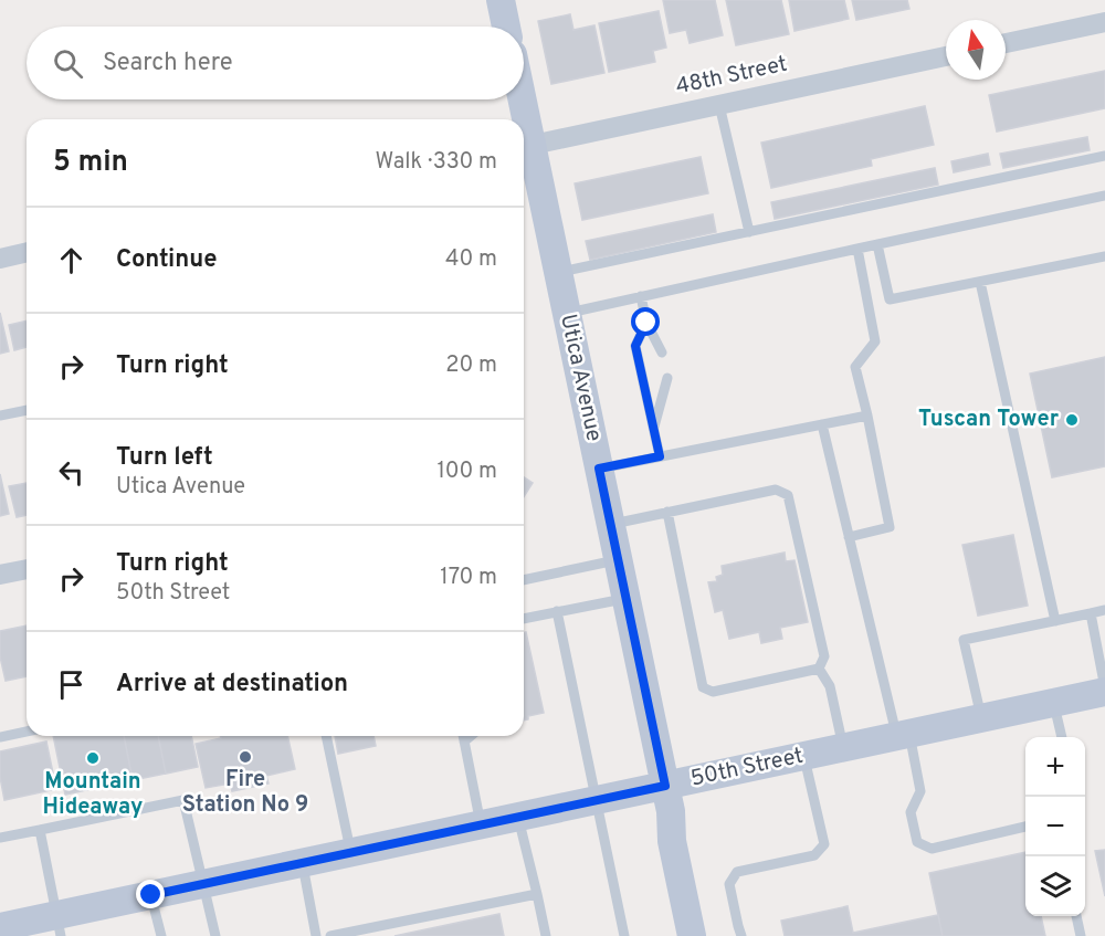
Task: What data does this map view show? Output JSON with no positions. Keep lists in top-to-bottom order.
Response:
{
  "streets": {
    "main road": ["Utica Avenue", "50th Street"],
    "street": ["48th Street"]
  },
  "crossings": [
    ["48th Street", "Utica Avenue"],
    ["Utica Avenue", "50th Street"]
  ],
  "places": ["Tuscan Tower", "Fire Station No 9", "Mountain Hideaway"],
  "north": "top",
  "page": {
    "search": "Search here",
    "heading": ["5 min", "Walk · 330 m"],
    "list": [
      ["Continue", "40 m"],
      ["Turn right", "20 m"],
      ["Turn left", "Utica Avenue", "100 m"],
      ["Turn right", "50th Street", "170 m"],
      "Arrive at destination"
    ],
    "map_buttons": ["+", "−"]
  }
}
